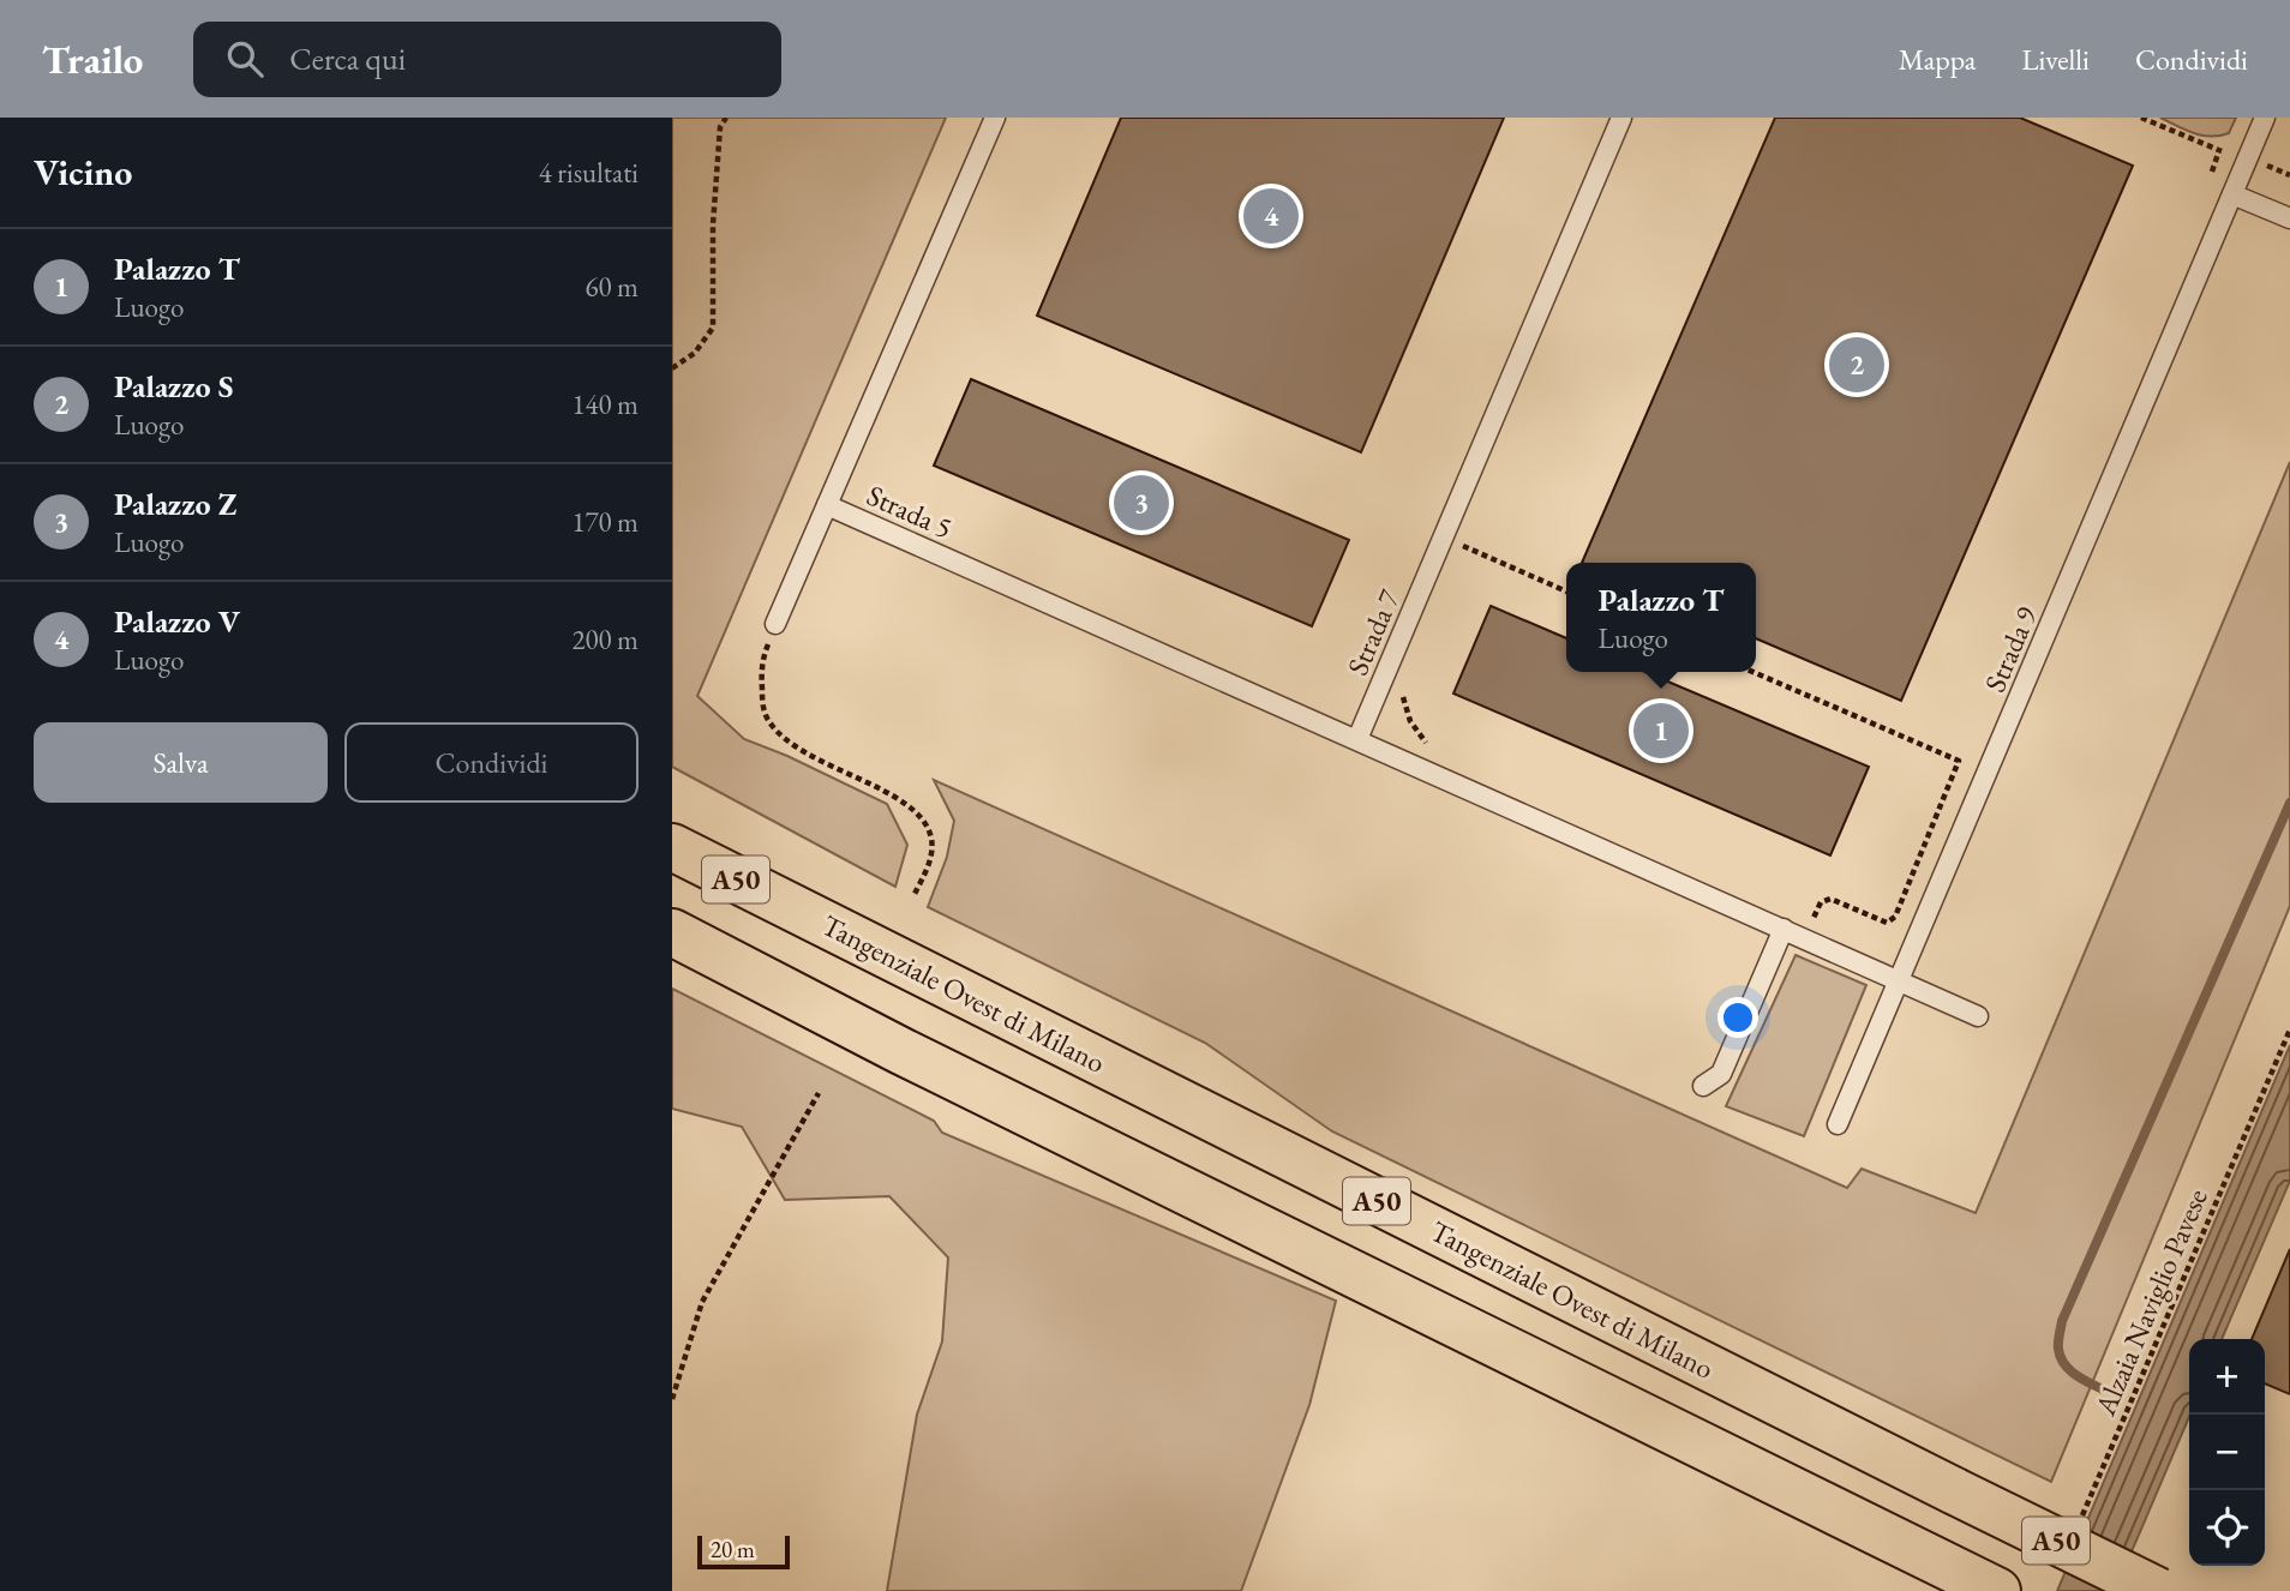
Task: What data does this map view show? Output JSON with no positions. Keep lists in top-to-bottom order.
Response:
{
  "streets": {
    "highway": ["A50", "Tangenziale Ovest di Milano"],
    "lane": ["Strada 5", "Strada 7", "Strada 9"],
    "path": ["Alzaia Naviglio Pavese"]
  },
  "crossings": [
    ["Strada 5", "Strada 7"]
  ],
  "scale_bar": "20 m",
  "page": {
    "header": "Trailo",
    "search": "Cerca qui",
    "nav": ["Mappa", "Livelli", "Condividi"],
    "heading": ["Vicino", "4 risultati"],
    "pins": [
      "4",
      "2",
      "3",
      "1"
    ],
    "list": [
      {
        "mark": "1",
        "name": "Palazzo T",
        "note": "Luogo",
        "value": "60 m"
      },
      {
        "mark": "2",
        "name": "Palazzo S",
        "note": "Luogo",
        "value": "140 m"
      },
      {
        "mark": "3",
        "name": "Palazzo Z",
        "note": "Luogo",
        "value": "170 m"
      },
      {
        "mark": "4",
        "name": "Palazzo V",
        "note": "Luogo",
        "value": "200 m"
      }
    ],
    "popup": ["Palazzo T", "Luogo"],
    "buttons": ["Salva", "Condividi"],
    "map_buttons": ["+", "−"],
    "scale": "20 m"
  }
}
